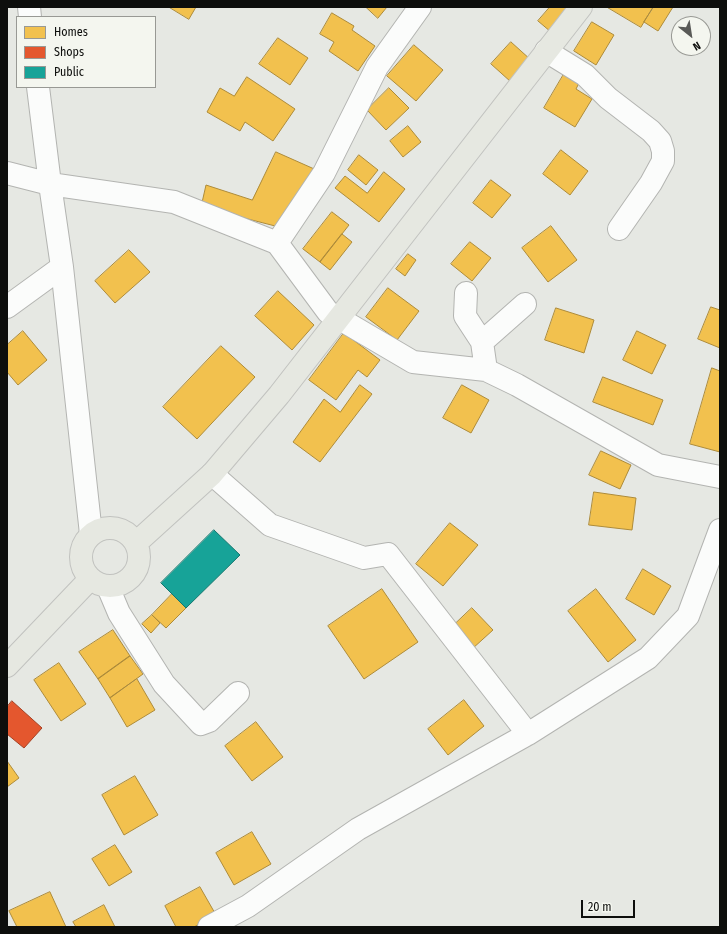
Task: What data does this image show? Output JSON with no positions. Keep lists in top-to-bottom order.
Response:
{
  "legend": ["Homes", "Shops", "Public"],
  "scale_bar": "20 m",
  "north": "bottom right"
}
